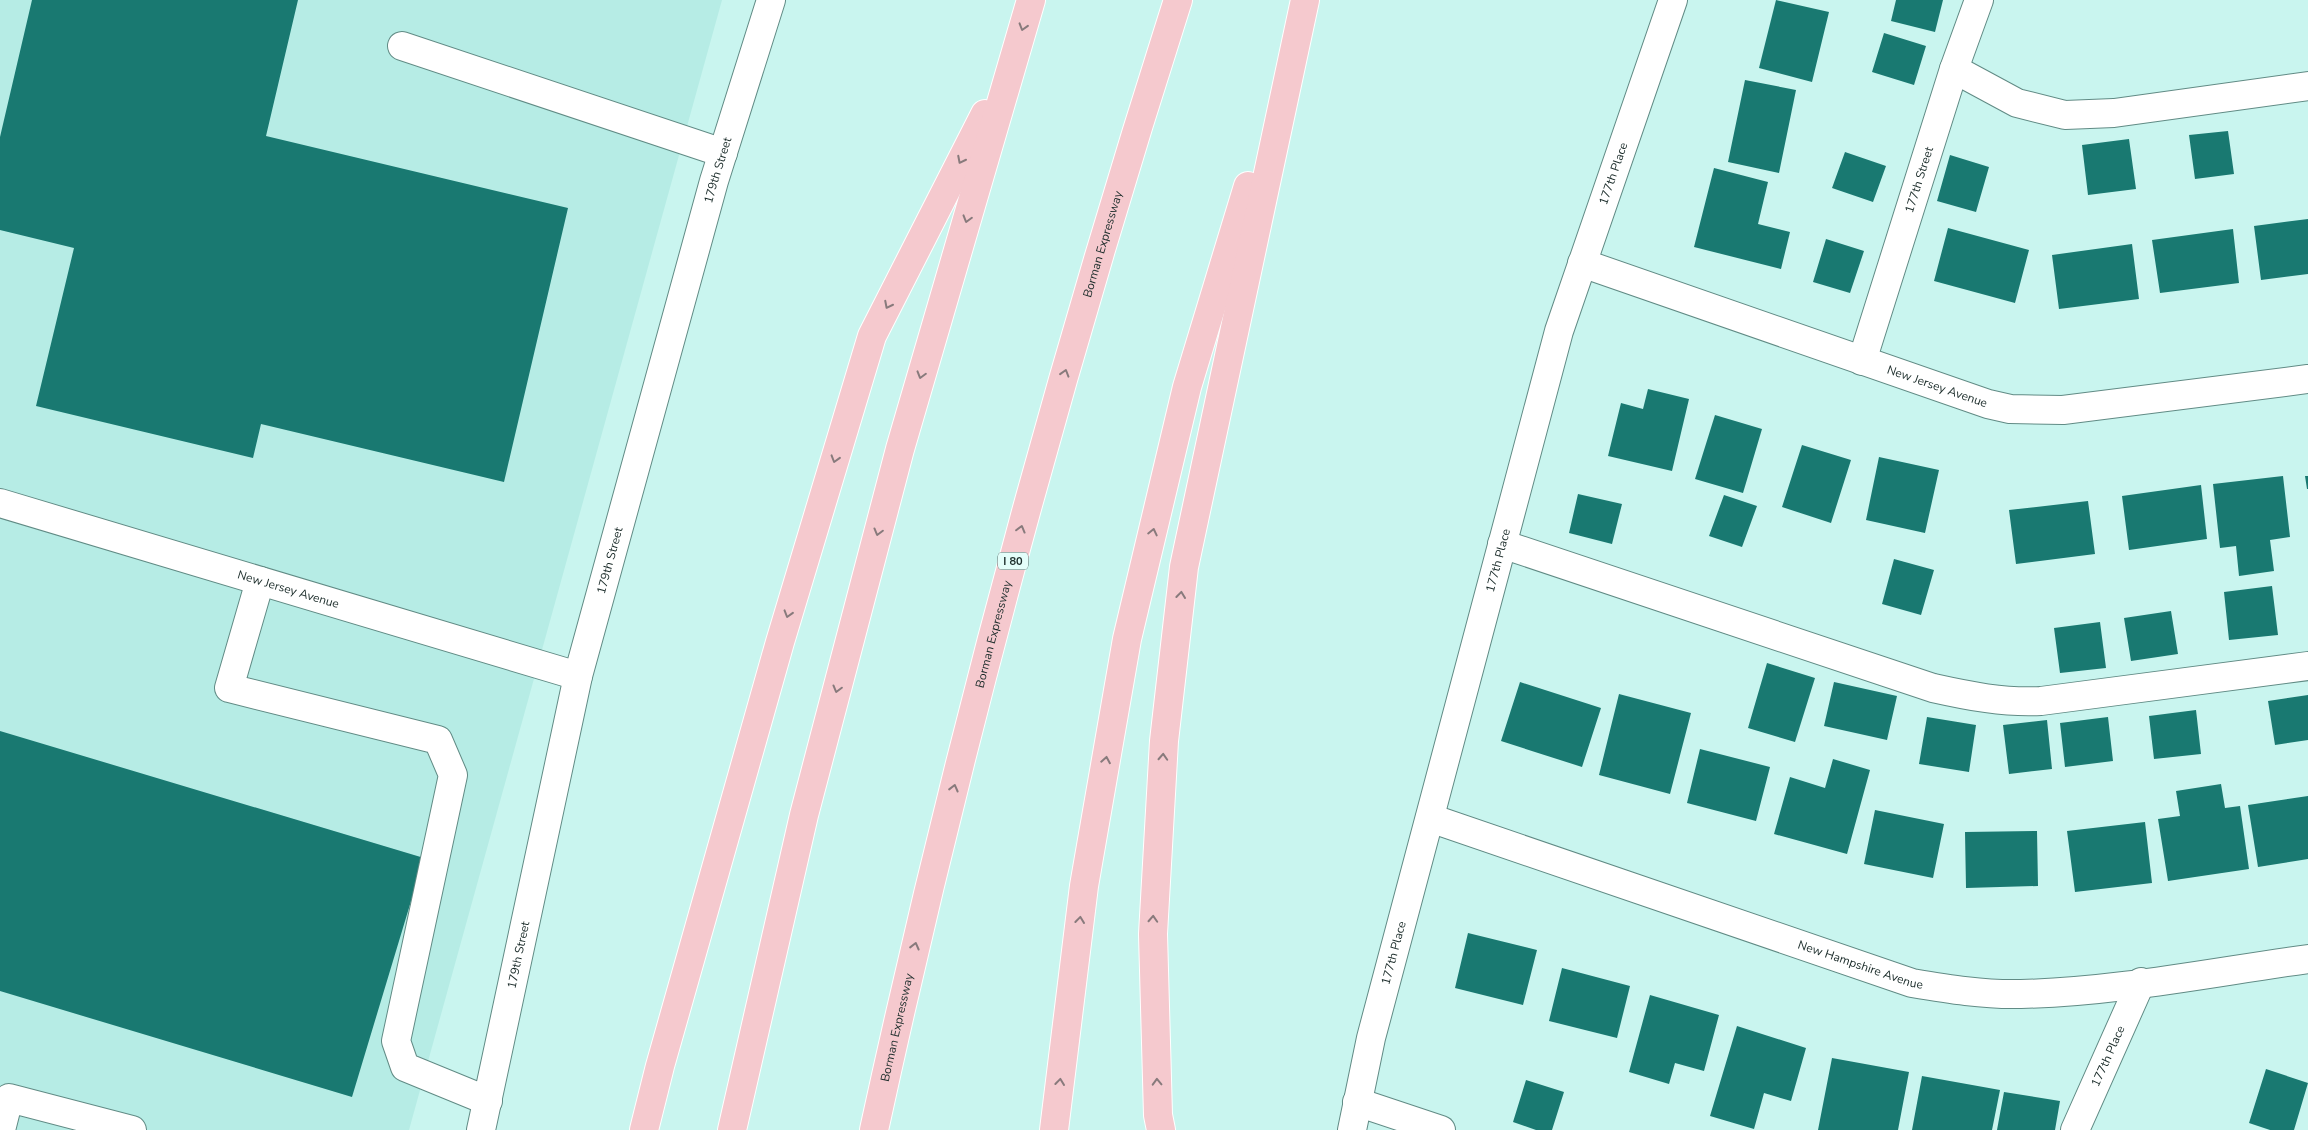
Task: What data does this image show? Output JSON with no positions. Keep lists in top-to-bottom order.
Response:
{
  "streets": {
    "highway": ["Borman Expressway", "I 80"],
    "street": [
      "179th Street",
      "177th Place",
      "177th Street",
      "New Jersey Avenue",
      "New Hampshire Avenue"
    ]
  },
  "crossings": [
    ["179th Street", "New Jersey Avenue"],
    ["177th Place", "New Jersey Avenue"],
    ["177th Place", "New Hampshire Avenue"],
    ["177th Street", "New Jersey Avenue"]
  ]
}
